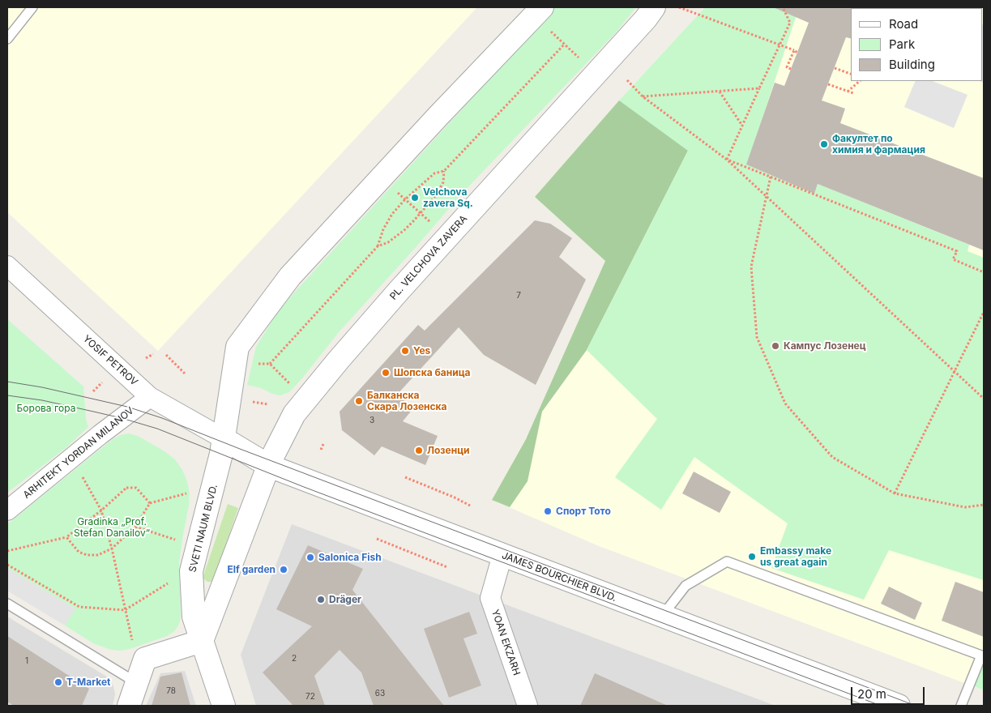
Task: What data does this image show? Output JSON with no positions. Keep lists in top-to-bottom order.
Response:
{
  "streets": {
    "street": [
      "PL. VELCHOVA ZAVERA",
      "YOSIF PETROV",
      "ARHITEKT YORDAN MILANOV",
      "SVETI NAUM BLVD.",
      "JAMES BOURCHIER BLVD.",
      "YOAN EKZARH"
    ]
  },
  "crossings": [
    ["PL. VELCHOVA ZAVERA", "JAMES BOURCHIER BLVD."],
    ["YOSIF PETROV", "ARHITEKT YORDAN MILANOV"],
    ["YOSIF PETROV", "SVETI NAUM BLVD."],
    ["YOSIF PETROV", "JAMES BOURCHIER BLVD."],
    ["SVETI NAUM BLVD.", "JAMES BOURCHIER BLVD."],
    ["JAMES BOURCHIER BLVD.", "YOAN EKZARH"]
  ],
  "parks": ["Борова гора", "Gradinka „Prof. Stefan Danailov“"],
  "places": [
    "Факултет по химия и фармация",
    "Velchova zavera Sq.",
    "Кампус Лозенец",
    "Yes",
    "Шопска баница",
    "Балканска Скара Лозенска",
    "Лозенци",
    "Спорт Тото",
    "Embassy make us great again",
    "Salonica Fish",
    "Elf garden",
    "Dräger",
    "T-Market"
  ],
  "house_numbers": [
    "7",
    "3",
    "2",
    "1",
    "78",
    "63",
    "72"
  ],
  "legend": ["Road", "Park", "Building"],
  "scale_bar": "20 m"
}
